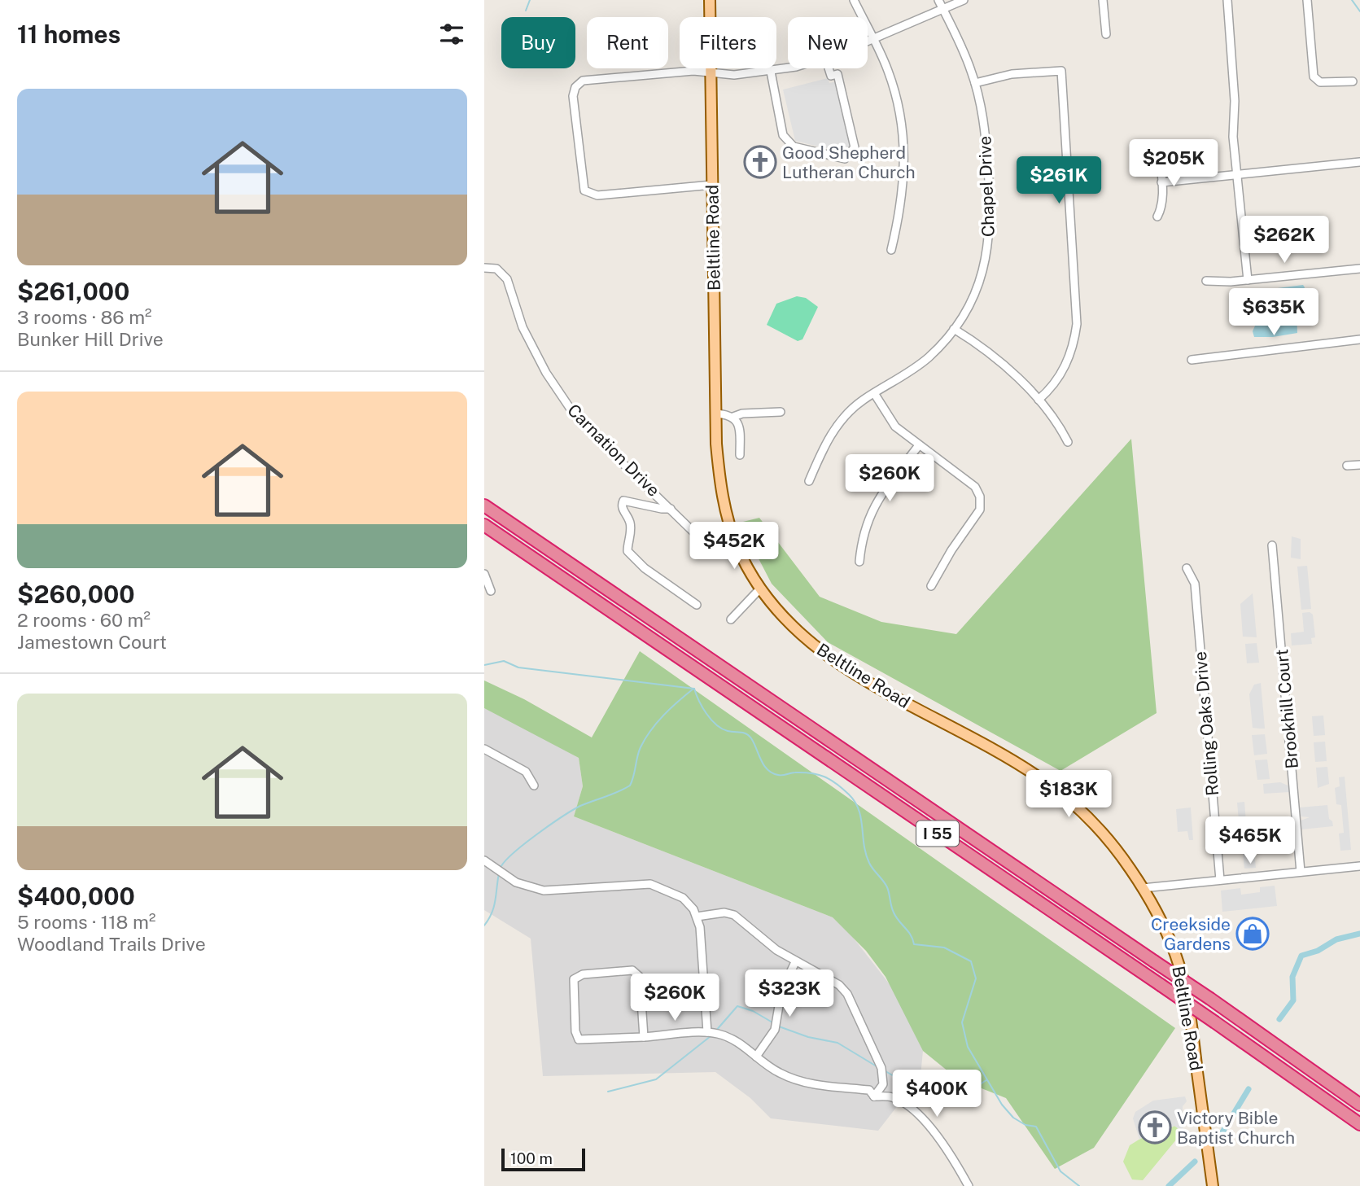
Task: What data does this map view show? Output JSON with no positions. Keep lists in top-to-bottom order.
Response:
{
  "streets": {
    "highway": ["I 55"],
    "main road": ["Beltline Road"],
    "street": [
      "Chapel Drive",
      "Carnation Drive",
      "Brookhill Court",
      "Rolling Oaks Drive"
    ]
  },
  "crossings": [
    ["Beltline Road", "Carnation Drive"]
  ],
  "places": {
    "church": ["Good Shepherd Lutheran Church", "Victory Bible Baptist Church"],
    "shop": ["Creekside Gardens"]
  },
  "scale_bar": "100 m",
  "page": {
    "heading": "11 homes",
    "chip": [
      "Buy",
      "Rent",
      "Filters",
      "New"
    ],
    "list": [
      {
        "name": "$261,000",
        "note": "3 rooms · 86 m² · Bunker Hill Drive"
      },
      {
        "name": "$260,000",
        "note": "2 rooms · 60 m² · Jamestown Court"
      },
      {
        "name": "$400,000",
        "note": "5 rooms · 118 m² · Woodland Trails Drive"
      }
    ],
    "price": [
      "$205K",
      "$261K",
      "$262K",
      "$635K",
      "$260K",
      "$452K",
      "$183K",
      "$465K",
      "$323K",
      "$260K",
      "$400K"
    ],
    "scale": "100 m"
  }
}
